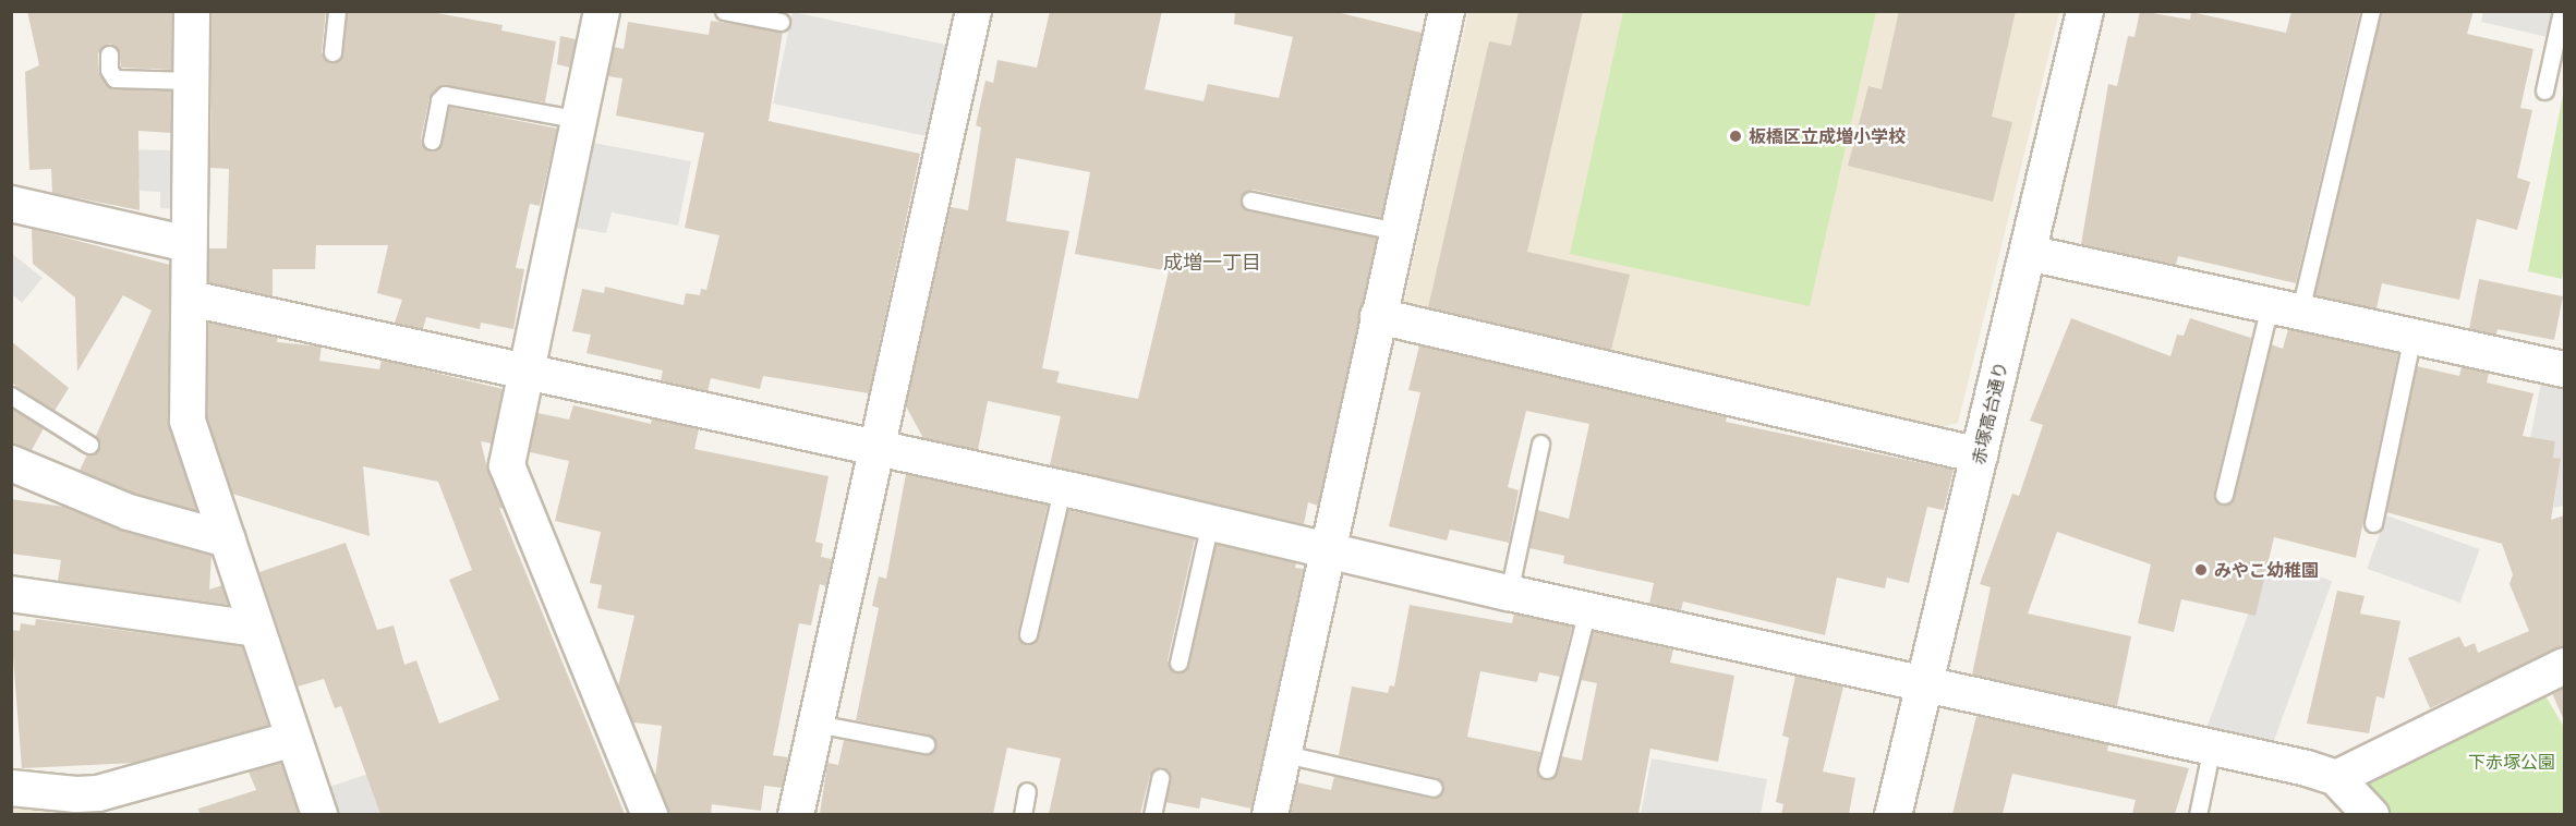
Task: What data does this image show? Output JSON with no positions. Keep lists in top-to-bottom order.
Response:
{
  "streets": {
    "street": ["赤塚高台通り"]
  },
  "districts": ["成増一丁目"],
  "parks": ["下赤塚公園"],
  "places": ["板橋区立成増小学校", "みやこ幼稚園"]
}
